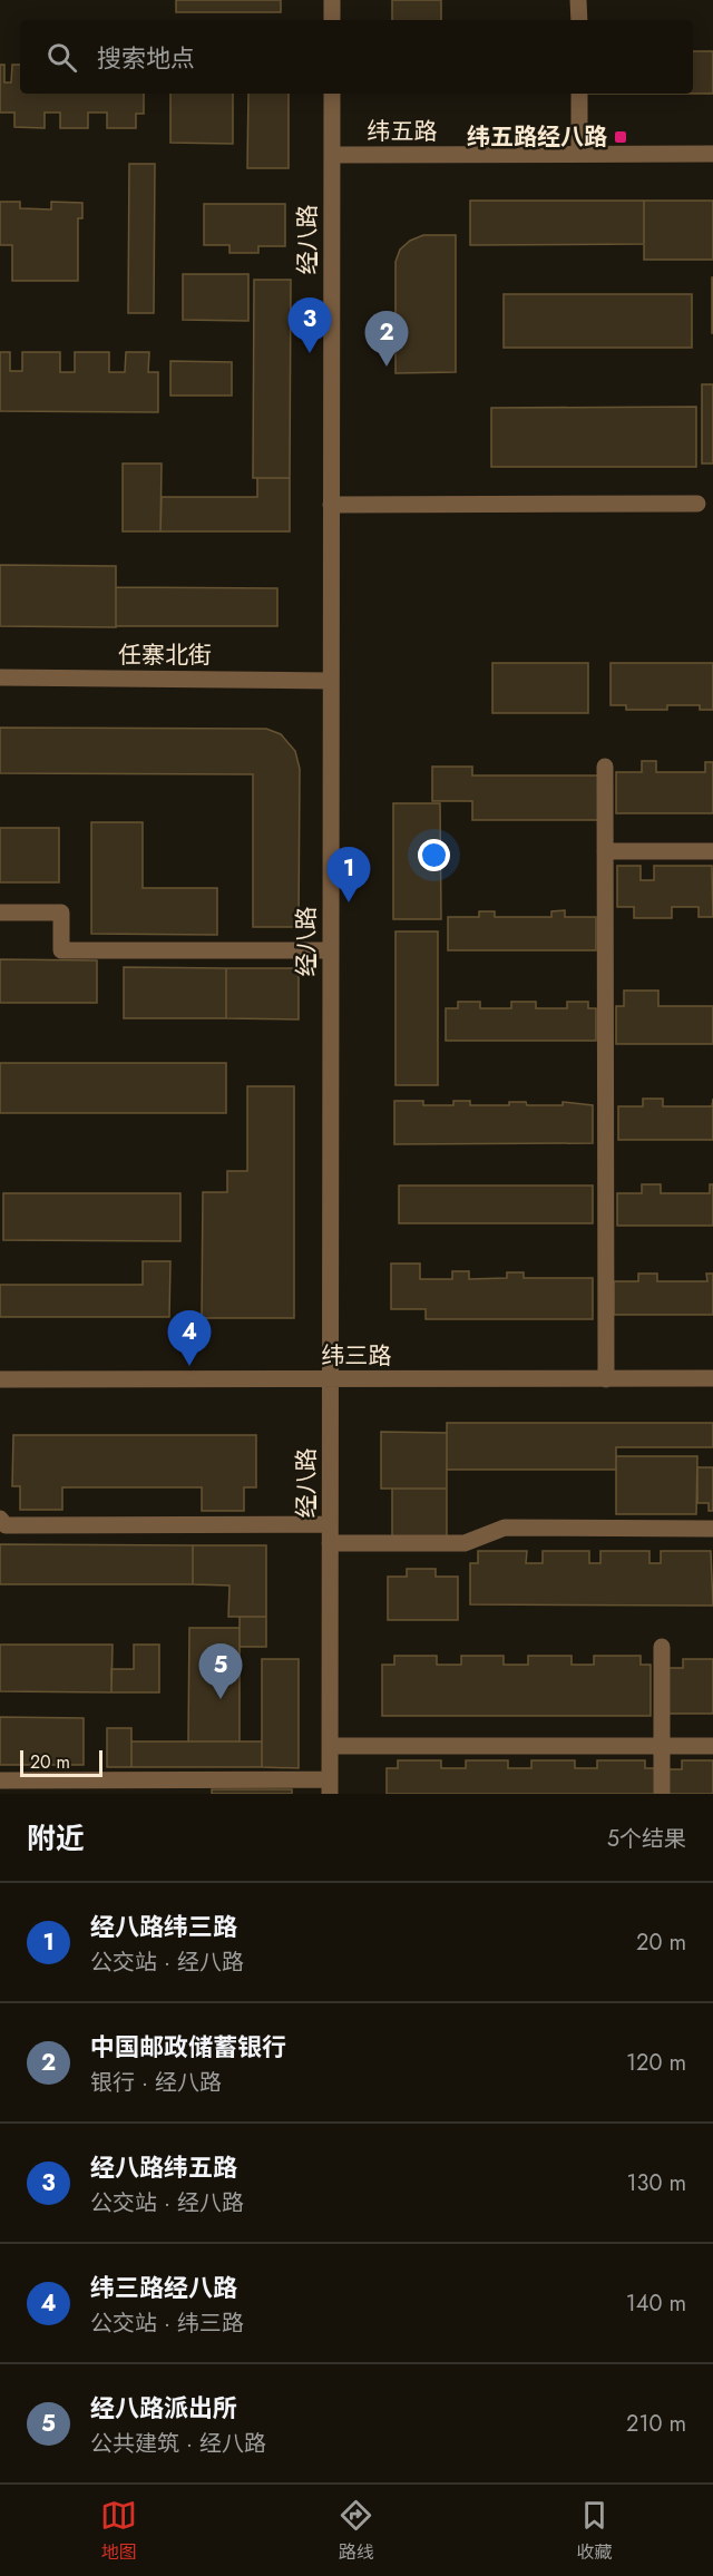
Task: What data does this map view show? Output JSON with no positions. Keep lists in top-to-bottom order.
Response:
{
  "streets": {
    "street": [
      "纬五路",
      "经八路",
      "任寨北街",
      "纬三路"
    ]
  },
  "crossings": [
    ["纬五路", "经八路"],
    ["经八路", "任寨北街"],
    ["经八路", "纬三路"]
  ],
  "places": {
    "transit": ["纬五路经八路"]
  },
  "scale_bar": "20 m",
  "page": {
    "search": "搜索地点",
    "pins": [
      "3",
      "2",
      "1",
      "4",
      "5"
    ],
    "scale": "20 m",
    "heading": ["附近", "5个结果"],
    "list": [
      {
        "mark": "1",
        "name": "经八路纬三路",
        "note": "公交站 · 经八路",
        "value": "20 m"
      },
      {
        "mark": "2",
        "name": "中国邮政储蓄银行",
        "note": "银行 · 经八路",
        "value": "120 m"
      },
      {
        "mark": "3",
        "name": "经八路纬五路",
        "note": "公交站 · 经八路",
        "value": "130 m"
      },
      {
        "mark": "4",
        "name": "纬三路经八路",
        "note": "公交站 · 纬三路",
        "value": "140 m"
      },
      {
        "mark": "5",
        "name": "经八路派出所",
        "note": "公共建筑 · 经八路",
        "value": "210 m"
      }
    ],
    "nav": ["地图", "路线", "收藏"]
  }
}
